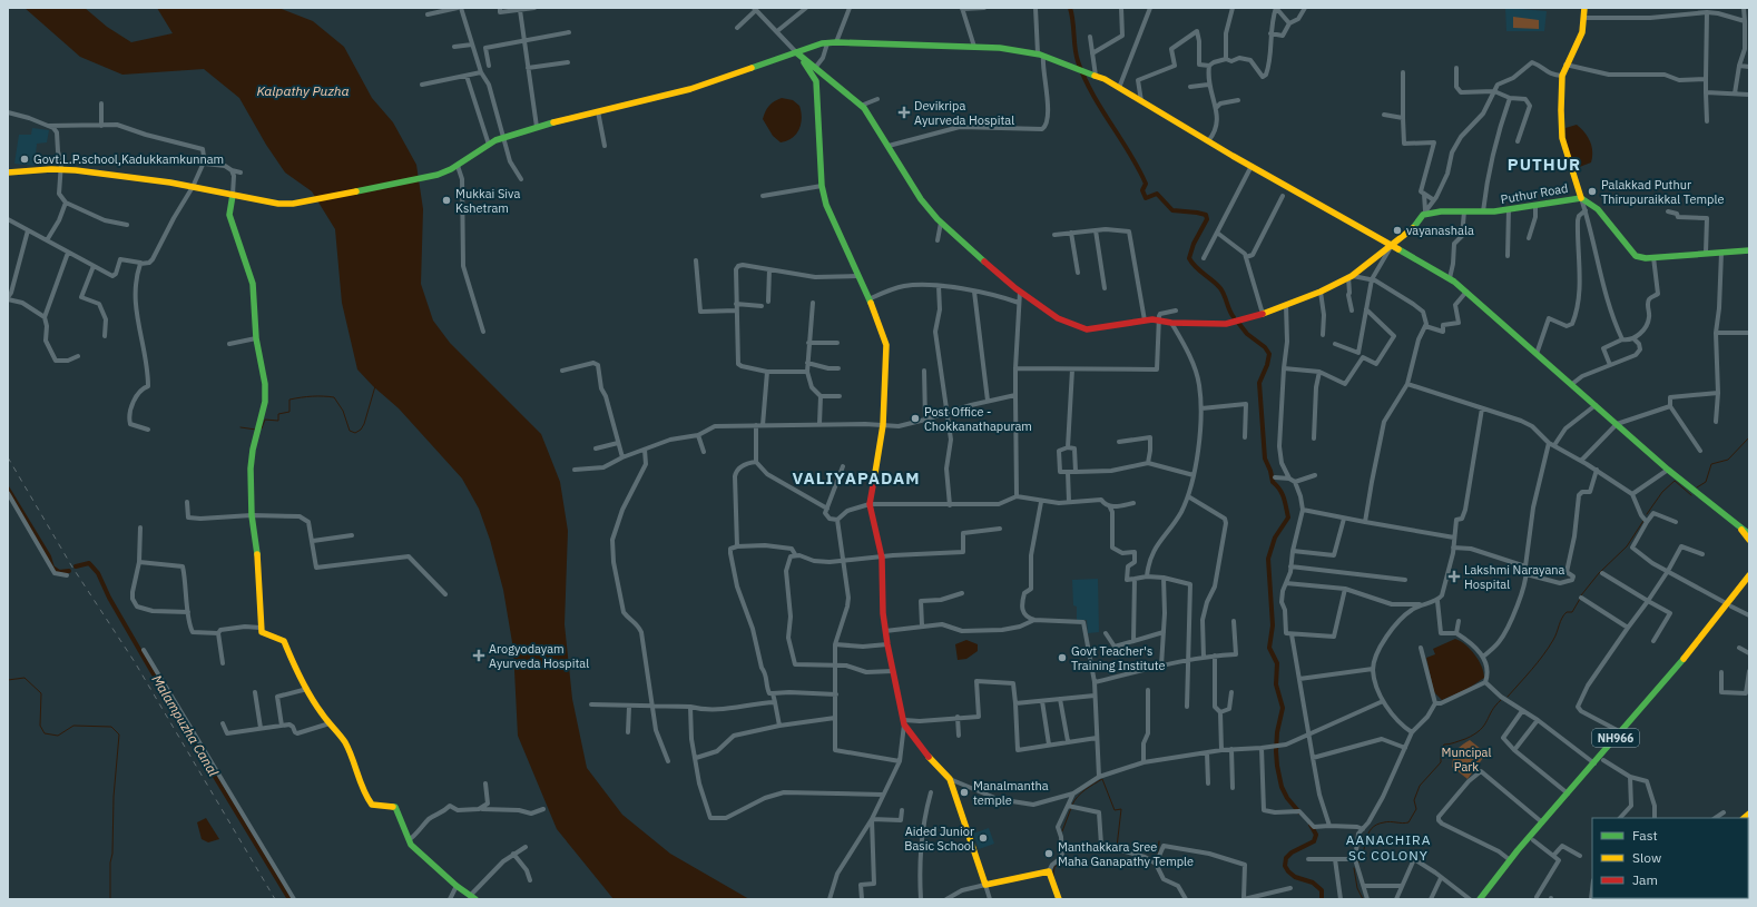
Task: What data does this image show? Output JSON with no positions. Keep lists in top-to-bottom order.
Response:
{
  "streets": {
    "main road": ["Puthur Road", "NH966"]
  },
  "districts": ["PUTHUR", "VALIYAPADAM", "AANACHIRA SC COLONY"],
  "water": ["Kalpathy Puzha", "Malampuzha Canal"],
  "parks": ["Muncipal Park"],
  "places": {
    "health": ["Devikripa Ayurveda Hospital", "Lakshmi Narayana Hospital", "Arogyodayam Ayurveda Hospital"],
    "other": [
      "Govt.L.P.school,Kadukkamkunnam",
      "Palakkad Puthur Thirupuraikkal Temple",
      "Mukkai Siva Kshetram",
      "vayanashala",
      "Post Office - Chokkanathapuram",
      "Govt Teacher's Training Institute",
      "Manalmantha temple",
      "Aided Junior Basic School",
      "Manthakkara Sree Maha Ganapathy Temple"
    ]
  },
  "legend": ["Fast", "Slow", "Jam"]
}
